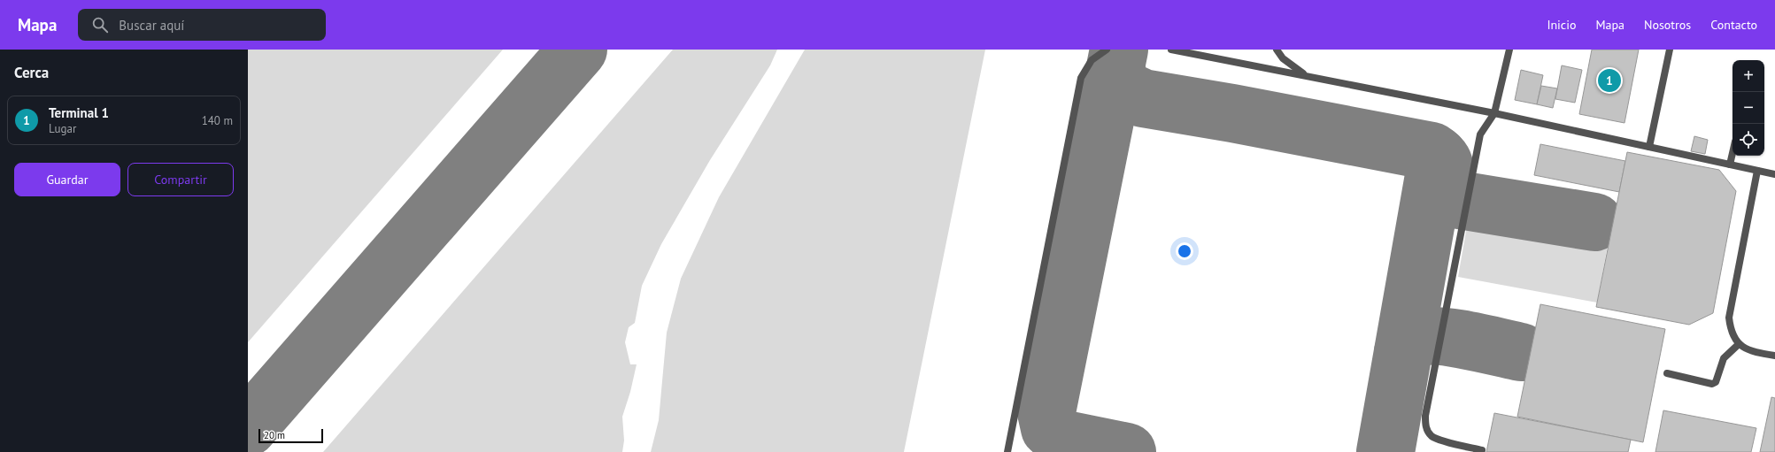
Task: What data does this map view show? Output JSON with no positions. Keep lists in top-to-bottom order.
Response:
{
  "scale_bar": "20 m",
  "page": {
    "header": "Mapa",
    "search": "Buscar aquí",
    "nav": [
      "Inicio",
      "Mapa",
      "Nosotros",
      "Contacto"
    ],
    "heading": "Cerca",
    "map_buttons": ["+", "−"],
    "pins": "1",
    "list": [
      {
        "mark": "1",
        "name": "Terminal 1",
        "note": "Lugar",
        "value": "140 m"
      }
    ],
    "buttons": ["Guardar", "Compartir"],
    "scale": "20 m"
  }
}
